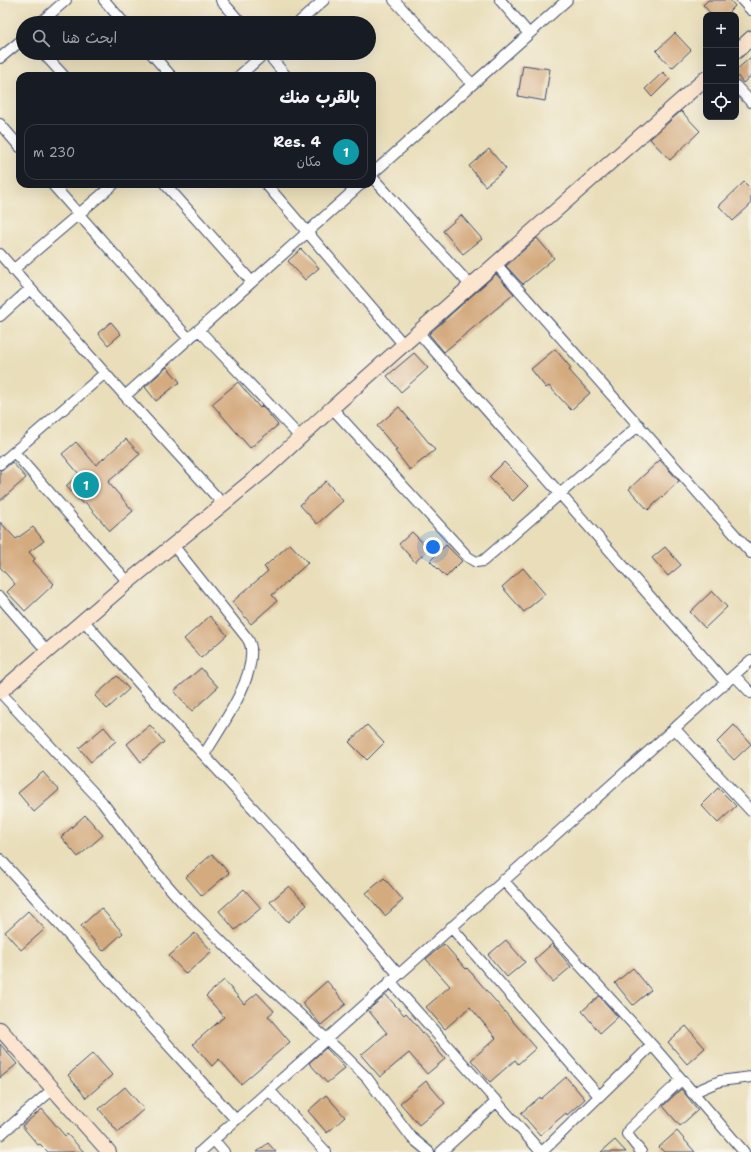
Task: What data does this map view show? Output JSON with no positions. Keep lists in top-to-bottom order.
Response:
{
  "page": {
    "map_buttons": ["+", "−"],
    "search": "ابحث هنا",
    "heading": "بالقرب منك",
    "list": [
      {
        "mark": "1",
        "name": "Res. 4",
        "note": "مكان",
        "value": "230 m"
      }
    ],
    "pins": "1"
  }
}
